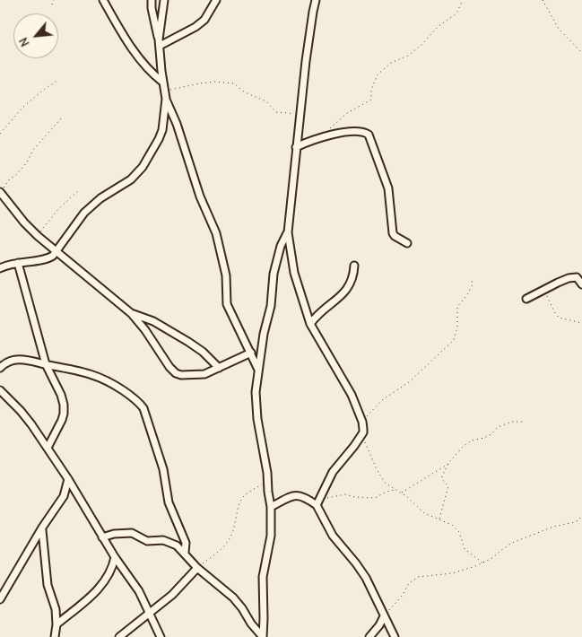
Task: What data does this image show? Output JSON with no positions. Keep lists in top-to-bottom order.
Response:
{
  "north": "bottom left"
}
